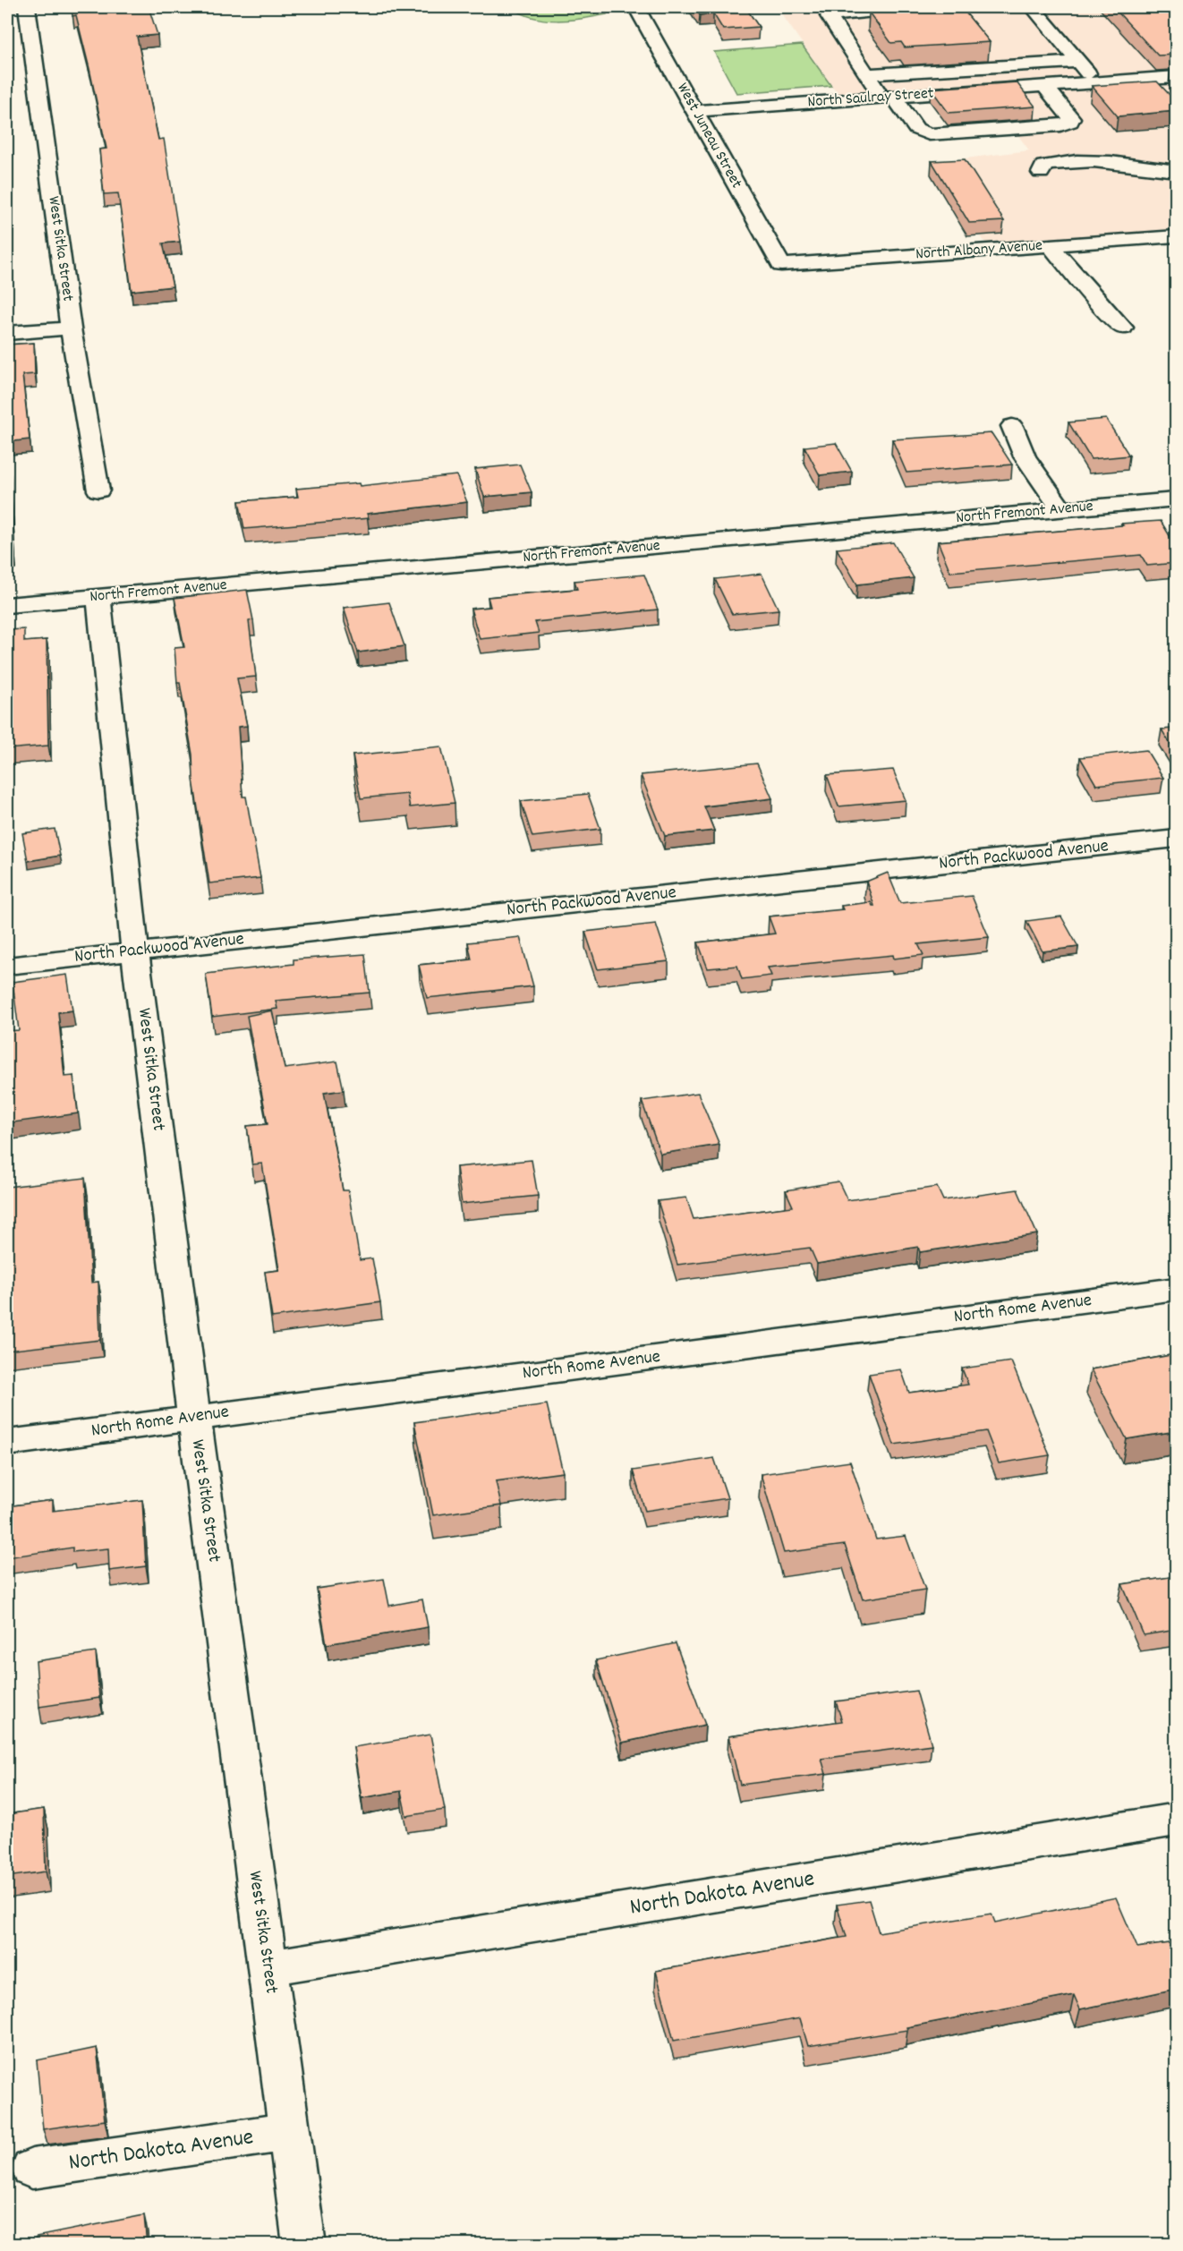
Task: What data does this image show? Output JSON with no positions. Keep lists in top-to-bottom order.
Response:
{
  "streets": {
    "street": [
      "North Saulray Street",
      "West Juneau Street",
      "West Sitka Street",
      "North Albany Avenue",
      "North Fremont Avenue",
      "North Packwood Avenue",
      "North Rome Avenue",
      "North Dakota Avenue"
    ]
  },
  "crossings": [
    ["North Saulray Street", "West Juneau Street"],
    ["West Juneau Street", "North Albany Avenue"],
    ["West Sitka Street", "North Fremont Avenue"],
    ["West Sitka Street", "North Packwood Avenue"],
    ["West Sitka Street", "North Rome Avenue"],
    ["West Sitka Street", "North Dakota Avenue"]
  ]
}
